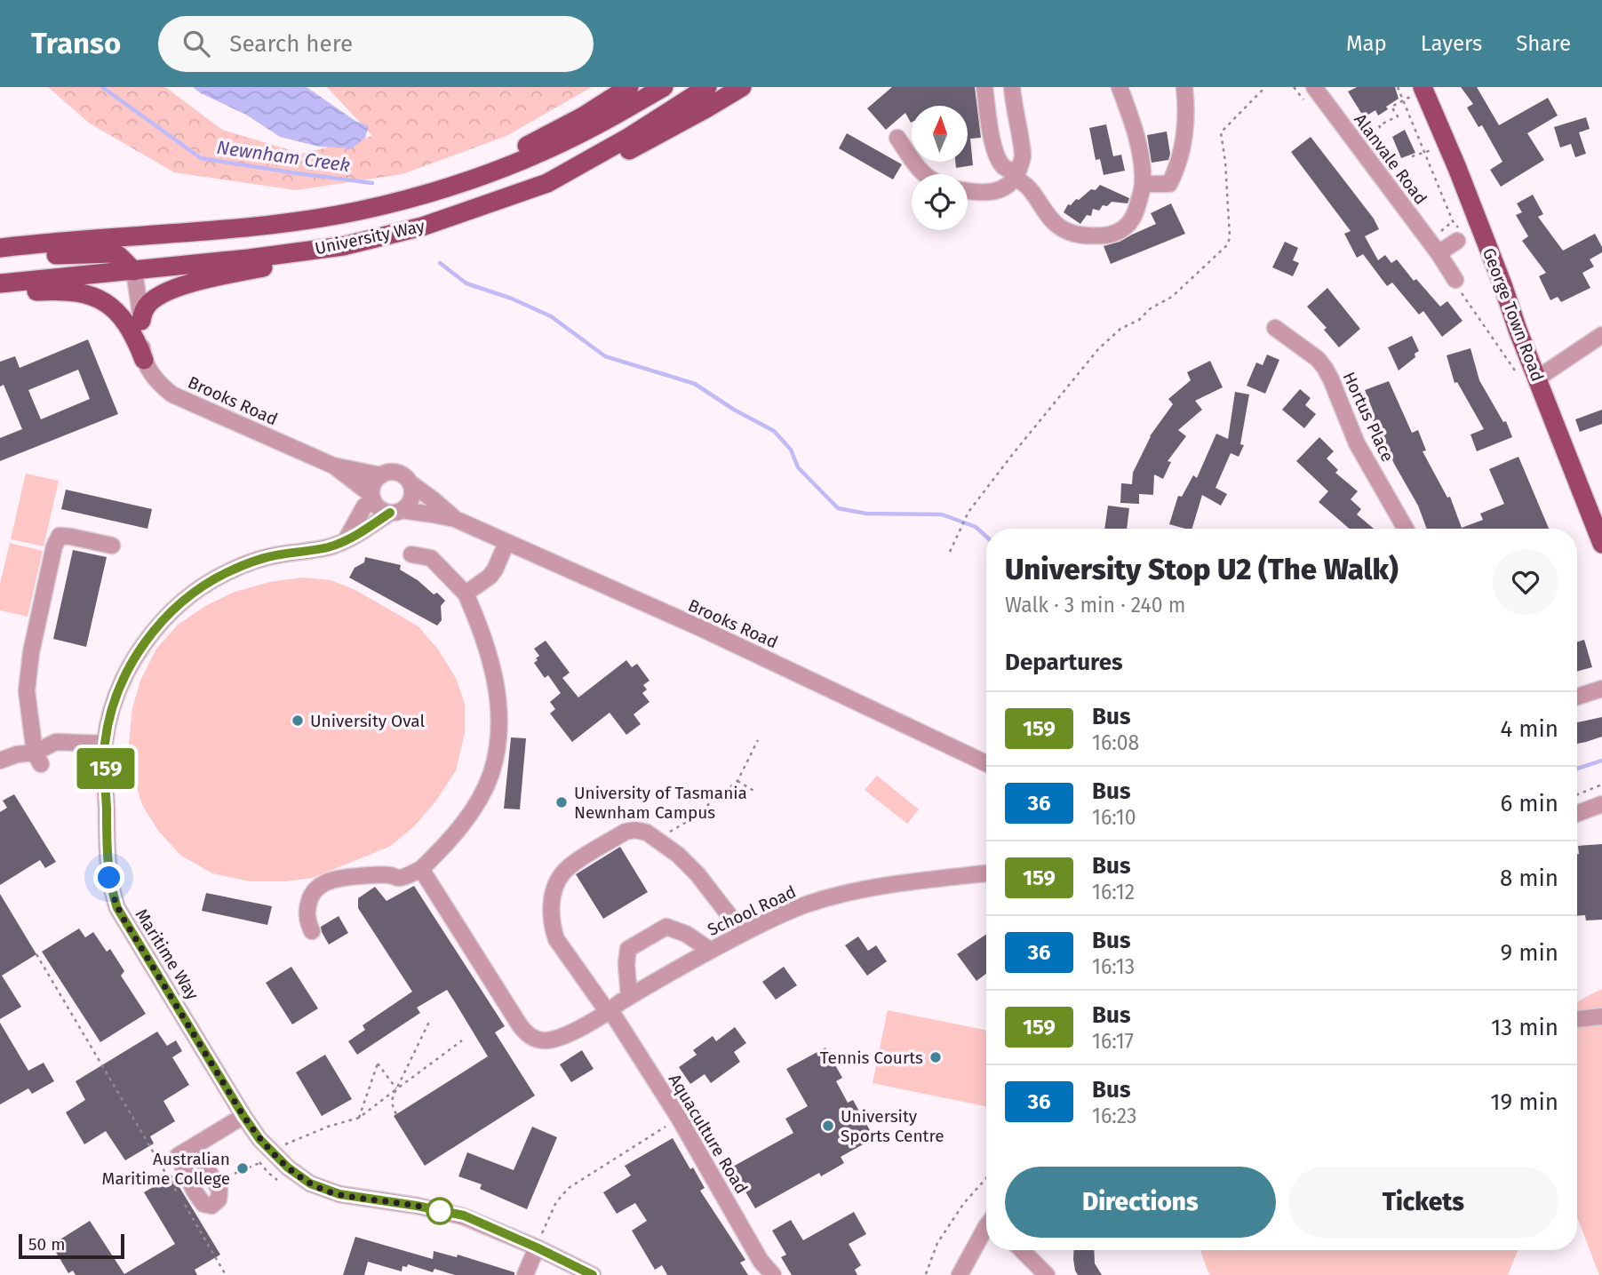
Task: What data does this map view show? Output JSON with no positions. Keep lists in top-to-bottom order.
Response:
{
  "streets": {
    "main road": ["University Way", "George Town Road"],
    "street": [
      "Alanvale Road",
      "Brooks Road",
      "Hortus Place",
      "School Road",
      "Maritime Way",
      "Aquaculture Road"
    ]
  },
  "crossings": [
    ["Brooks Road", "Maritime Way"],
    ["School Road", "Aquaculture Road"]
  ],
  "water": ["Newnham Creek"],
  "places": [
    "University Oval",
    "University of Tasmania Newnham Campus",
    "Tennis Courts",
    "University Sports Centre",
    "Australian Maritime College"
  ],
  "lines": ["bus line 159"],
  "scale_bar": "50 m",
  "north": "top",
  "page": {
    "header": "Transo",
    "search": "Search here",
    "nav": ["Map", "Layers", "Share"],
    "on_map": "159",
    "heading": [
      ["University Stop U2 (The Walk)", "Walk · 3 min · 240 m"],
      "Departures"
    ],
    "list": [
      {
        "mark": "159",
        "name": "Bus",
        "note": "16:08",
        "value": "4 min"
      },
      {
        "mark": "36",
        "name": "Bus",
        "note": "16:10",
        "value": "6 min"
      },
      {
        "mark": "159",
        "name": "Bus",
        "note": "16:12",
        "value": "8 min"
      },
      {
        "mark": "36",
        "name": "Bus",
        "note": "16:13",
        "value": "9 min"
      },
      {
        "mark": "159",
        "name": "Bus",
        "note": "16:17",
        "value": "13 min"
      },
      {
        "mark": "36",
        "name": "Bus",
        "note": "16:23",
        "value": "19 min"
      }
    ],
    "buttons": ["Directions", "Tickets"],
    "scale": "50 m"
  }
}
